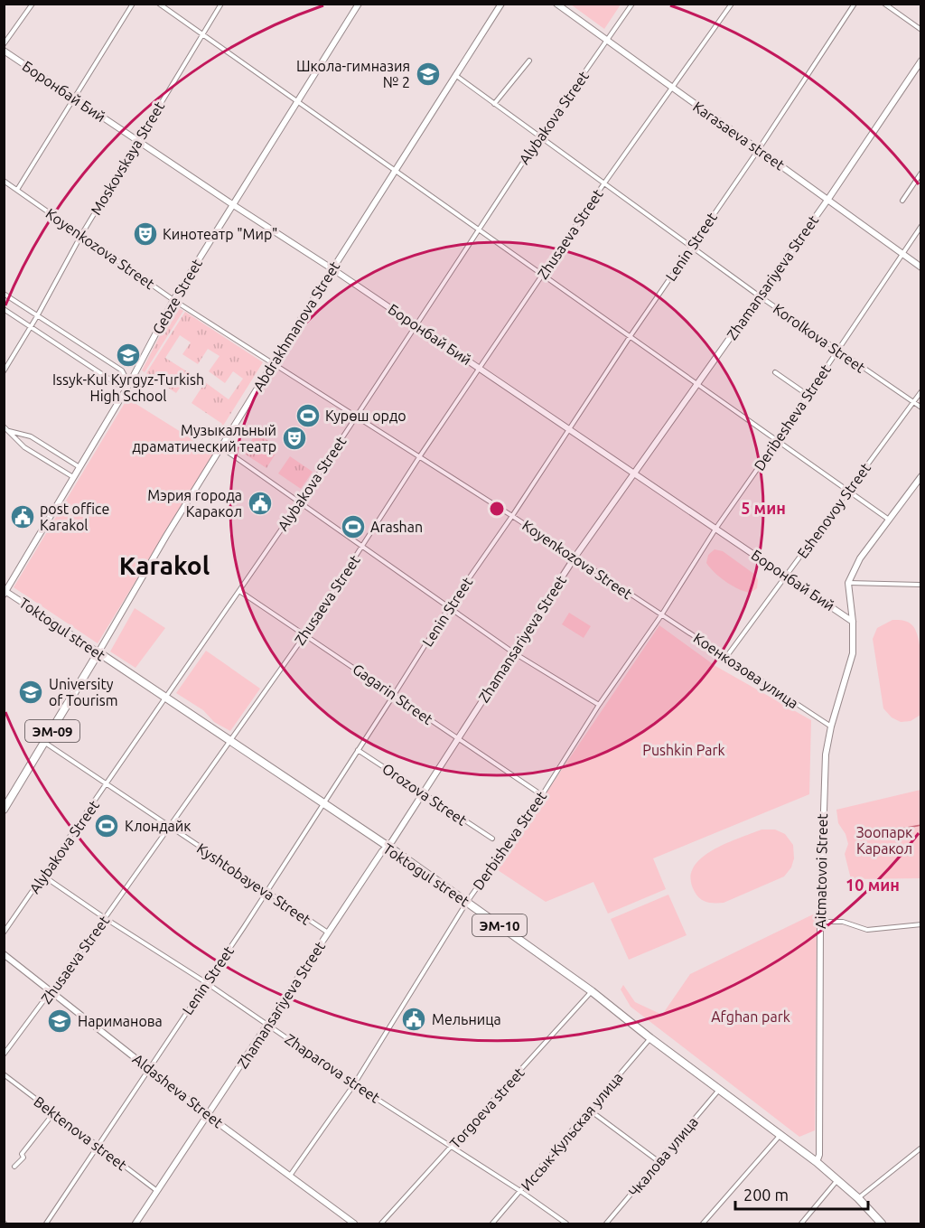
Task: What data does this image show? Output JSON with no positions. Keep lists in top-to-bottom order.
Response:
{
  "streets": {
    "highway": ["Toktogul street", "ЭМ-09", "ЭМ-10"],
    "main road": [
      "Боронбай Бий",
      "Karasaeva street",
      "Zhamansariyeva Street",
      "Gebze Street",
      "Abdrakhmanova Street",
      "Aitmatovoi Street",
      "Aldasheva Street"
    ],
    "street": [
      "Alybakova Street",
      "Moskovskaya Street",
      "Zhusaeva Street",
      "Lenin Street",
      "Koyenkozova Street",
      "Korolkova Street",
      "Deribesheva Street",
      "Eshenovoy Street",
      "Коенкозова улица",
      "Gagarin Street",
      "Orozova Street",
      "Derbisheva Street",
      "Kyshtobayeva Street",
      "Zhaparova street",
      "Torgoeva street",
      "Иссык-Кульская улица",
      "Bektenova street",
      "Чкалова улица"
    ]
  },
  "crossings": [
    ["Боронбай Бий", "Alybakova Street"],
    ["Боронбай Бий", "Moskovskaya Street"],
    ["Боронбай Бий", "Zhusaeva Street"],
    ["Боронбай Бий", "Lenin Street"],
    ["Боронбай Бий", "Zhamansariyeva Street"],
    ["Боронбай Бий", "Gebze Street"],
    ["Боронбай Бий", "Abdrakhmanova Street"],
    ["Боронбай Бий", "Deribesheva Street"],
    ["Боронбай Бий", "Eshenovoy Street"],
    ["Боронбай Бий", "Aitmatovoi Street"],
    ["Alybakova Street", "Karasaeva street"],
    ["Alybakova Street", "Koyenkozova Street"],
    ["Alybakova Street", "Korolkova Street"],
    ["Alybakova Street", "Toktogul street"],
    ["Alybakova Street", "Gagarin Street"],
    ["Alybakova Street", "Kyshtobayeva Street"],
    ["Alybakova Street", "Zhaparova street"],
    ["Karasaeva street", "Zhusaeva Street"],
    ["Karasaeva street", "Lenin Street"],
    ["Karasaeva street", "Zhamansariyeva Street"],
    ["Karasaeva street", "Deribesheva Street"],
    ["Moskovskaya Street", "Koyenkozova Street"],
    ["Zhusaeva Street", "Koyenkozova Street"],
    ["Zhusaeva Street", "Korolkova Street"],
    ["Zhusaeva Street", "Toktogul street"],
    ["Zhusaeva Street", "Gagarin Street"],
    ["Zhusaeva Street", "Kyshtobayeva Street"],
    ["Zhusaeva Street", "Zhaparova street"],
    ["Zhusaeva Street", "Aldasheva Street"],
    ["Lenin Street", "Koyenkozova Street"],
    ["Lenin Street", "Korolkova Street"],
    ["Lenin Street", "Toktogul street"],
    ["Lenin Street", "Gagarin Street"],
    ["Lenin Street", "Orozova Street"],
    ["Lenin Street", "Kyshtobayeva Street"],
    ["Lenin Street", "Zhaparova street"],
    ["Lenin Street", "Aldasheva Street"],
    ["Lenin Street", "Bektenova street"],
    ["Koyenkozova Street", "Zhamansariyeva Street"],
    ["Koyenkozova Street", "Gebze Street"],
    ["Koyenkozova Street", "Abdrakhmanova Street"],
    ["Koyenkozova Street", "Deribesheva Street"],
    ["Koyenkozova Street", "Коенкозова улица"],
    ["Koyenkozova Street", "Derbisheva Street"],
    ["Zhamansariyeva Street", "Korolkova Street"],
    ["Zhamansariyeva Street", "Toktogul street"],
    ["Zhamansariyeva Street", "Gagarin Street"],
    ["Zhamansariyeva Street", "Orozova Street"],
    ["Zhamansariyeva Street", "Kyshtobayeva Street"],
    ["Zhamansariyeva Street", "Zhaparova street"],
    ["Zhamansariyeva Street", "Aldasheva Street"],
    ["Zhamansariyeva Street", "Bektenova street"],
    ["Gebze Street", "Toktogul street"],
    ["Abdrakhmanova Street", "Korolkova Street"],
    ["Abdrakhmanova Street", "Toktogul street"],
    ["Abdrakhmanova Street", "ЭМ-09"],
    ["Korolkova Street", "Deribesheva Street"],
    ["Korolkova Street", "Eshenovoy Street"],
    ["Deribesheva Street", "Коенкозова улица"],
    ["Deribesheva Street", "Derbisheva Street"],
    ["Eshenovoy Street", "Коенкозова улица"],
    ["Toktogul street", "ЭМ-09"],
    ["Toktogul street", "Derbisheva Street"],
    ["Toktogul street", "Aitmatovoi Street"],
    ["Toktogul street", "Torgoeva street"],
    ["Toktogul street", "Иссык-Кульская улица"],
    ["Toktogul street", "Чкалова улица"],
    ["Коенкозова улица", "Derbisheva Street"],
    ["Коенкозова улица", "Aitmatovoi Street"],
    ["Gagarin Street", "Derbisheva Street"],
    ["ЭМ-09", "Kyshtobayeva Street"],
    ["Derbisheva Street", "Zhaparova street"],
    ["Derbisheva Street", "Aldasheva Street"],
    ["Zhaparova street", "Torgoeva street"],
    ["Zhaparova street", "Иссык-Кульская улица"]
  ],
  "districts": ["Karakol"],
  "parks": ["Pushkin Park", "Зоопарк Каракол", "Afghan park"],
  "places": {
    "school or university": [
      "Школа-гимназия № 2",
      "Issyk-Kul Kyrgyz-Turkish High School",
      "University of Tourism",
      "Нариманова"
    ],
    "theatre": ["Кинотеатр \"Мир\"", "Музыкальный драматический театр"],
    "sports": ["Курөш ордо", "Arashan", "Клондайк"],
    "public building": ["Мэрия города Каракол", "post office Karakol", "Мельница"]
  },
  "scale_bar": "200 m",
  "rings": ["5 мин", "10 мин"]
}
